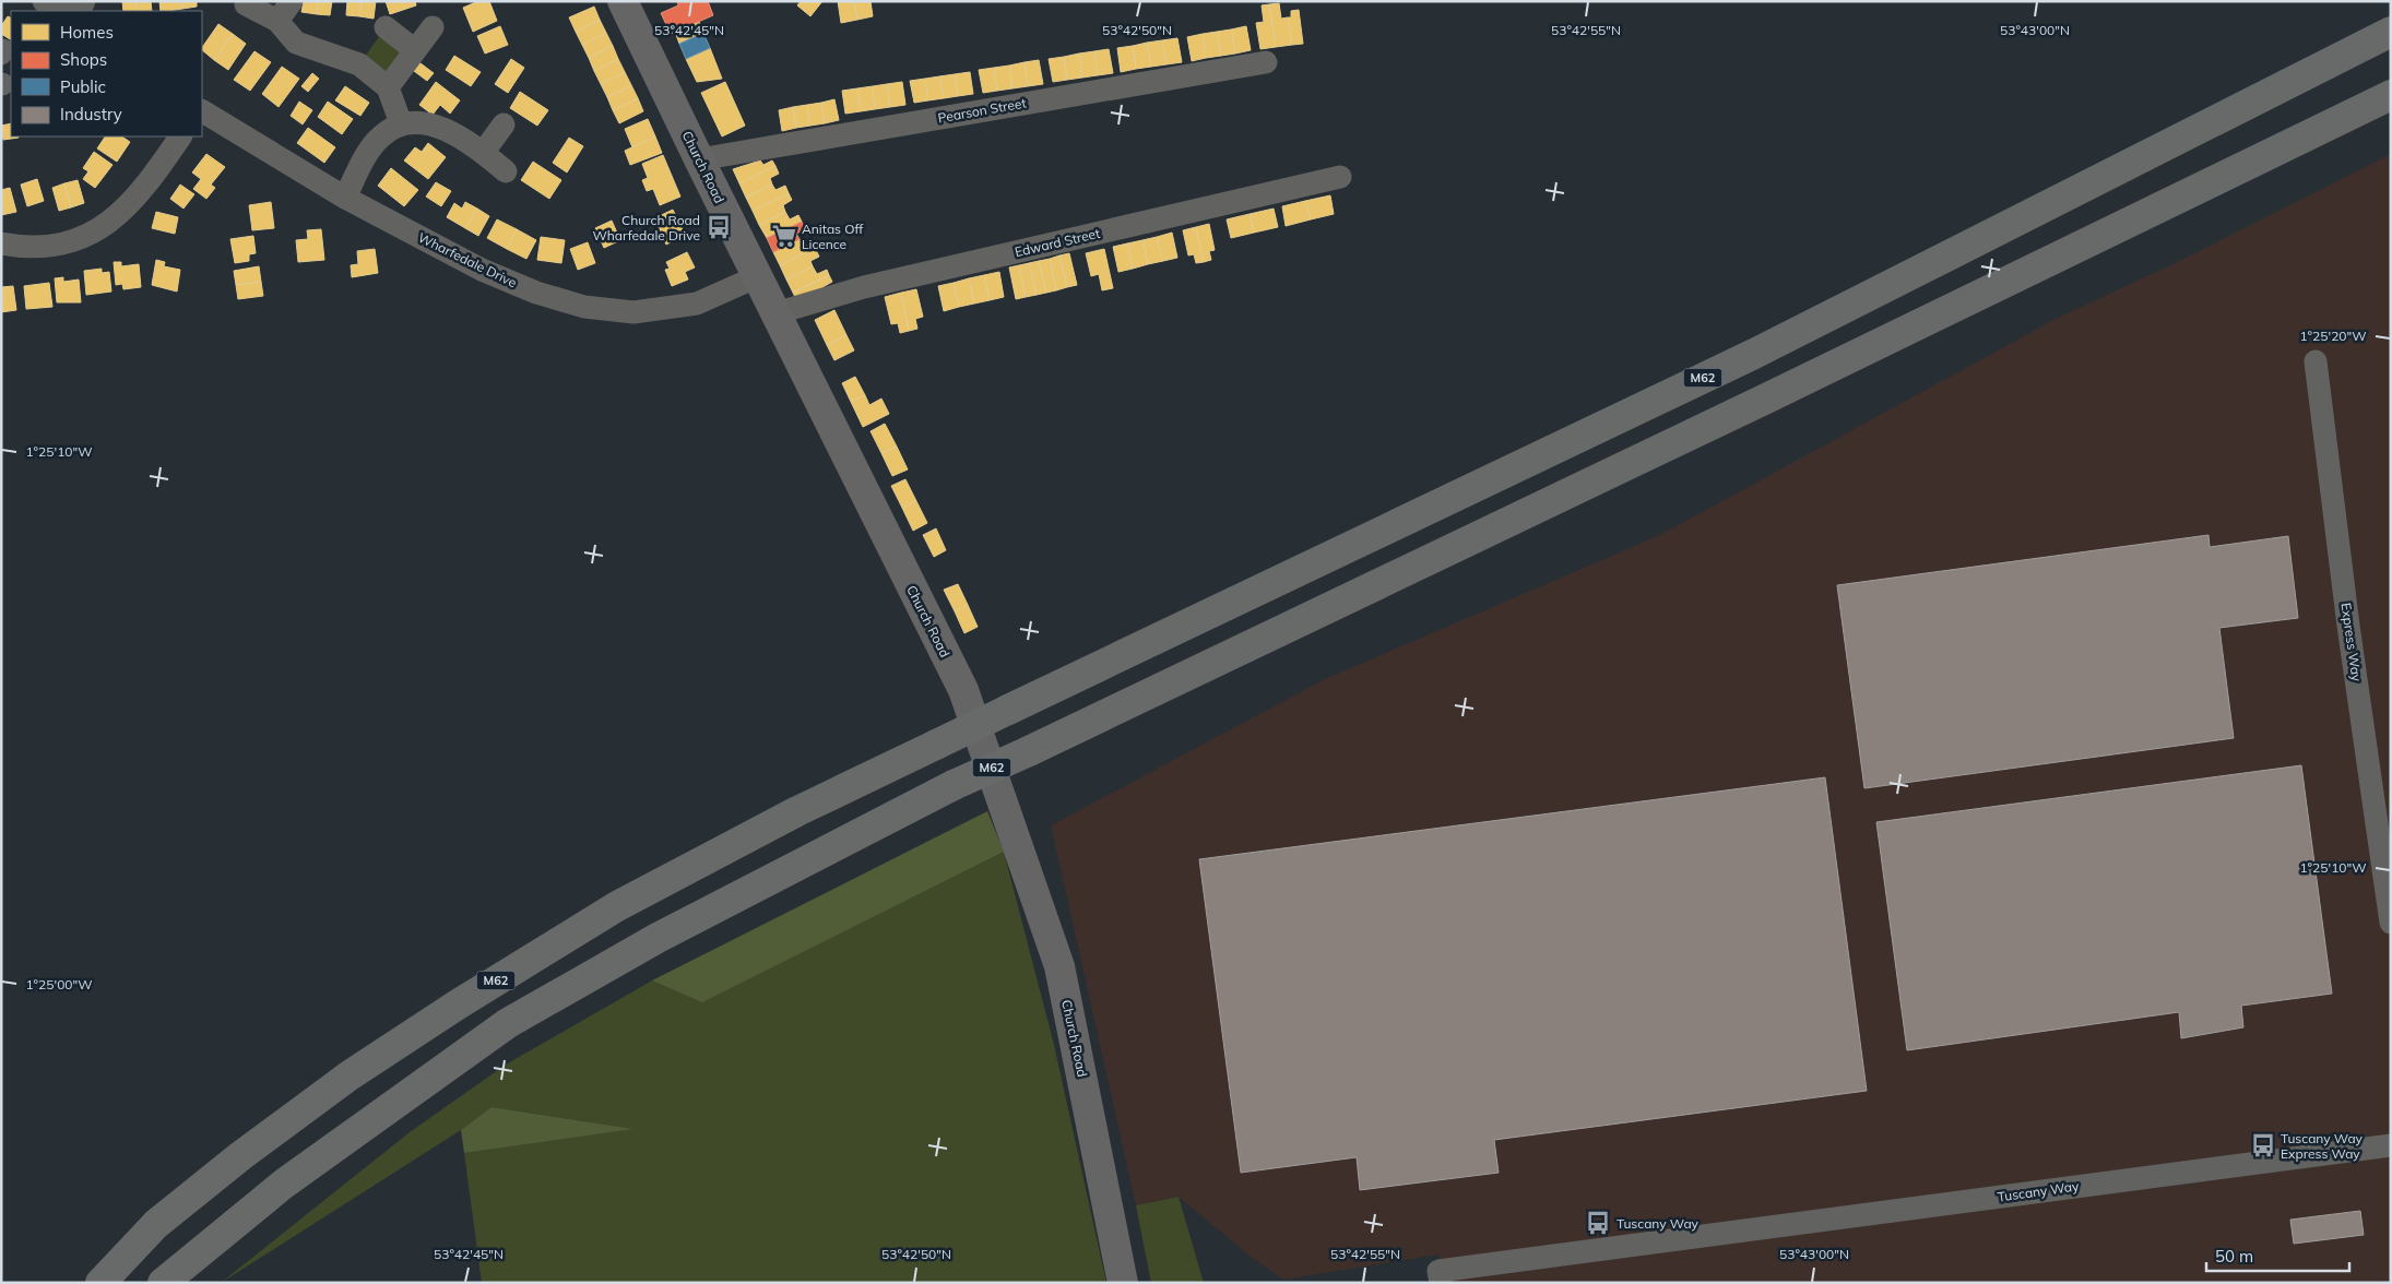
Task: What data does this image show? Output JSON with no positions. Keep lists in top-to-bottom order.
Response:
{
  "streets": {
    "highway": ["M62"],
    "street": [
      "Pearson Street",
      "Church Road",
      "Edward Street",
      "Wharfedale Drive",
      "Express Way",
      "Tuscany Way"
    ]
  },
  "crossings": [
    ["Pearson Street", "Church Road"],
    ["Church Road", "Edward Street"],
    ["Church Road", "Wharfedale Drive"]
  ],
  "places": {
    "bus stop": ["Church Road Wharfedale Drive", "Tuscany Way Express Way", "Tuscany Way"],
    "supermarket": ["Anitas Off Licence"]
  },
  "legend": [
    "Homes",
    "Shops",
    "Public",
    "Industry"
  ],
  "scale_bar": "50 m",
  "coordinates": [
    "53°42'45\"N",
    "53°42'50\"N",
    "53°42'55\"N",
    "53°43'00\"N",
    "1°25'20\"W",
    "1°25'10\"W",
    "1°25'00\"W"
  ]
}
